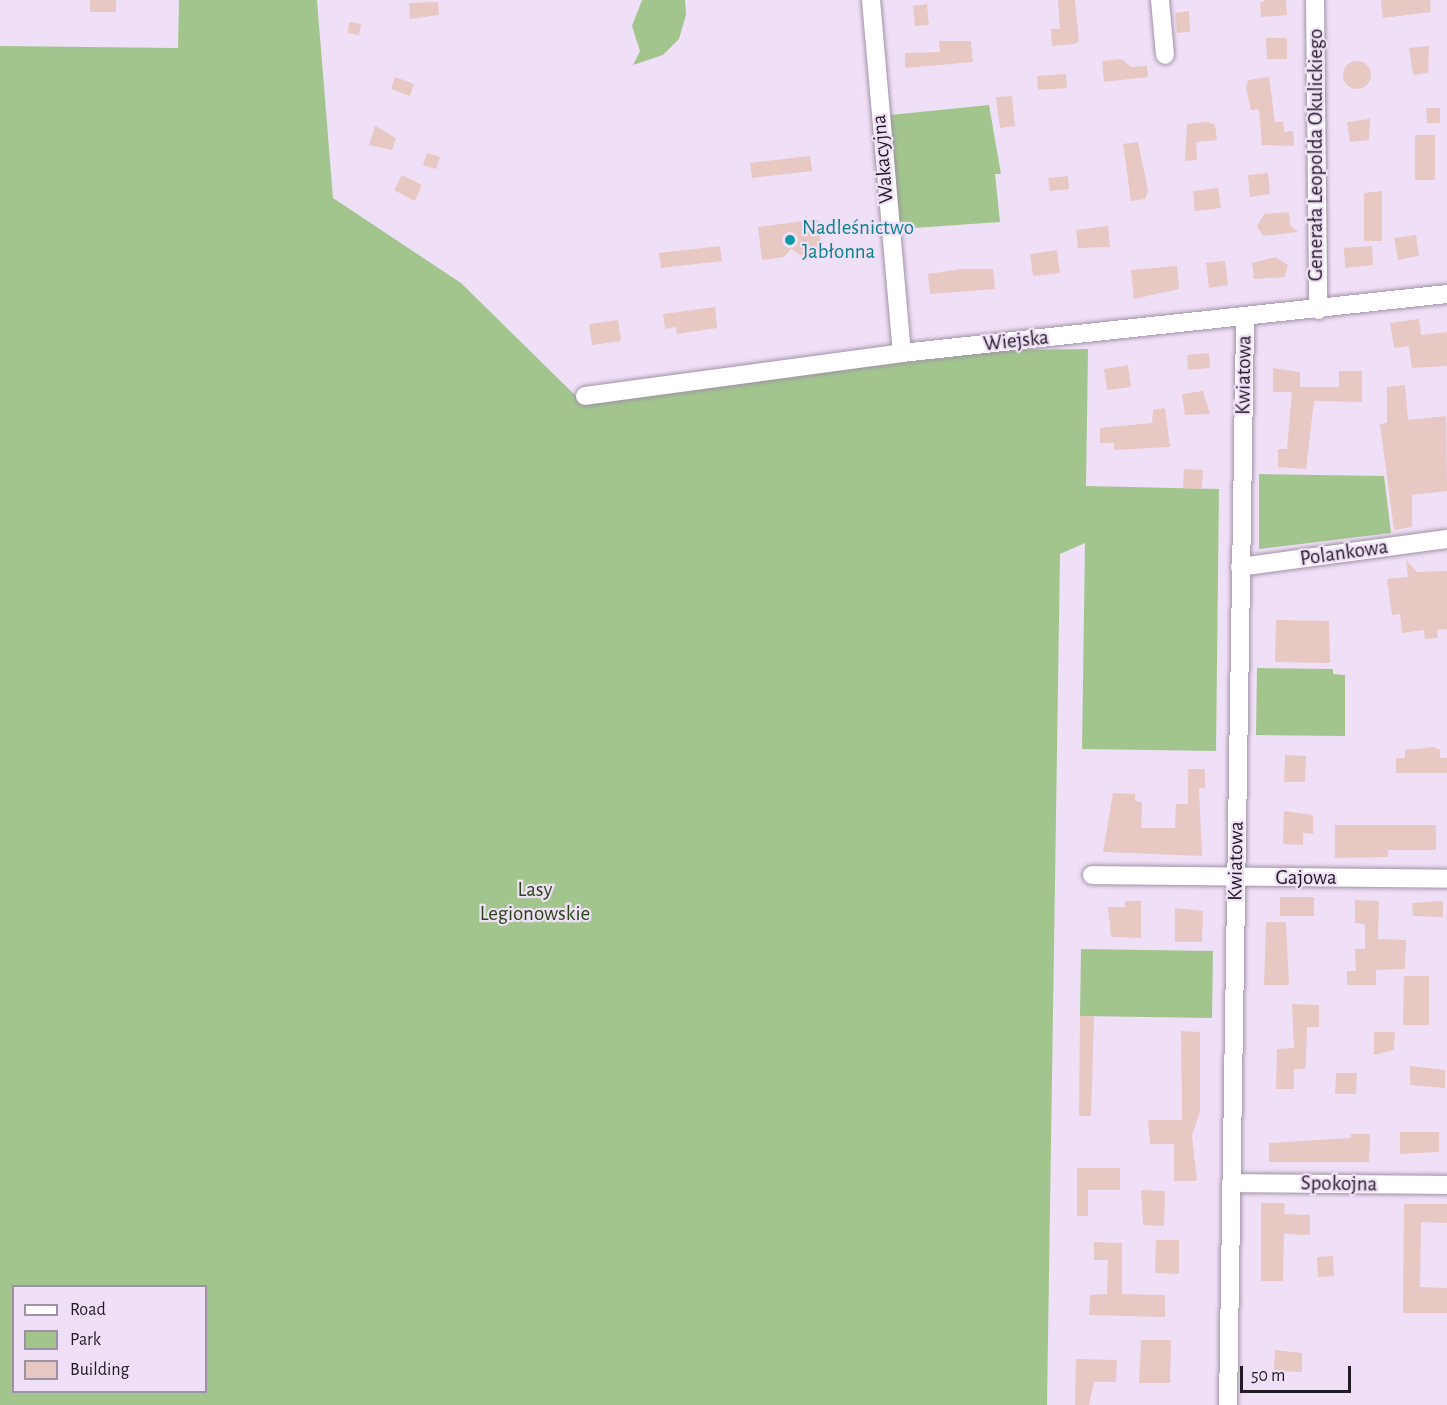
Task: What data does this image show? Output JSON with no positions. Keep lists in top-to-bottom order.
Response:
{
  "streets": {
    "street": [
      "Generała Leopolda Okulickiego",
      "Wakacyjna",
      "Wiejska",
      "Kwiatowa",
      "Polankowa",
      "Gajowa",
      "Spokojna"
    ]
  },
  "crossings": [
    ["Generała Leopolda Okulickiego", "Wiejska"],
    ["Wakacyjna", "Wiejska"],
    ["Wiejska", "Kwiatowa"],
    ["Kwiatowa", "Polankowa"],
    ["Kwiatowa", "Gajowa"],
    ["Kwiatowa", "Spokojna"]
  ],
  "parks": ["Lasy Legionowskie"],
  "places": ["Nadleśnictwo Jabłonna"],
  "legend": ["Road", "Park", "Building"],
  "scale_bar": "50 m"
}
